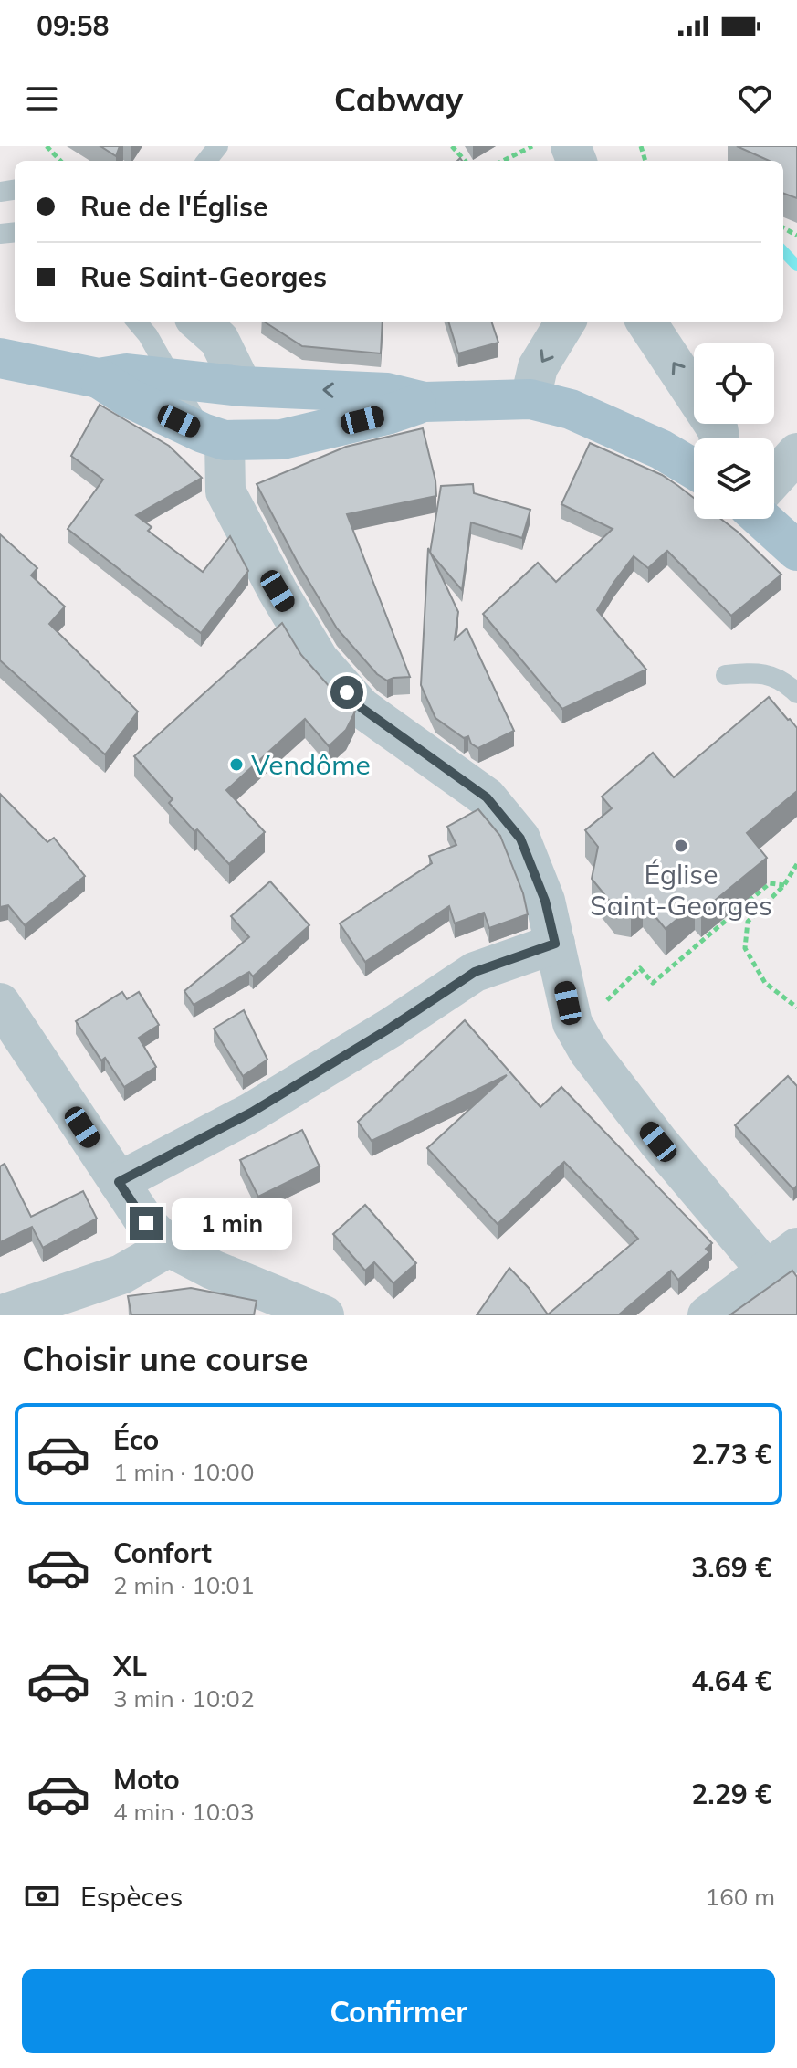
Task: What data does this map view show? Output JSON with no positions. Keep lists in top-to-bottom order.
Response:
{
  "places": ["Vendôme", "Église Saint-Georges"],
  "page": {
    "status": "09:58",
    "header": "Cabway",
    "banner": ["Rue de l'Église", "Rue Saint-Georges"],
    "bubble": "1 min",
    "heading": "Choisir une course",
    "list": [
      {
        "name": "Éco",
        "note": "1 min · 10:00",
        "value": "2.73 €"
      },
      {
        "name": "Confort",
        "note": "2 min · 10:01",
        "value": "3.69 €"
      },
      {
        "name": "XL",
        "note": "3 min · 10:02",
        "value": "4.64 €"
      },
      {
        "name": "Moto",
        "note": "4 min · 10:03",
        "value": "2.29 €"
      }
    ],
    "pay": ["Espèces", "160 m"],
    "buttons": "Confirmer"
  }
}
